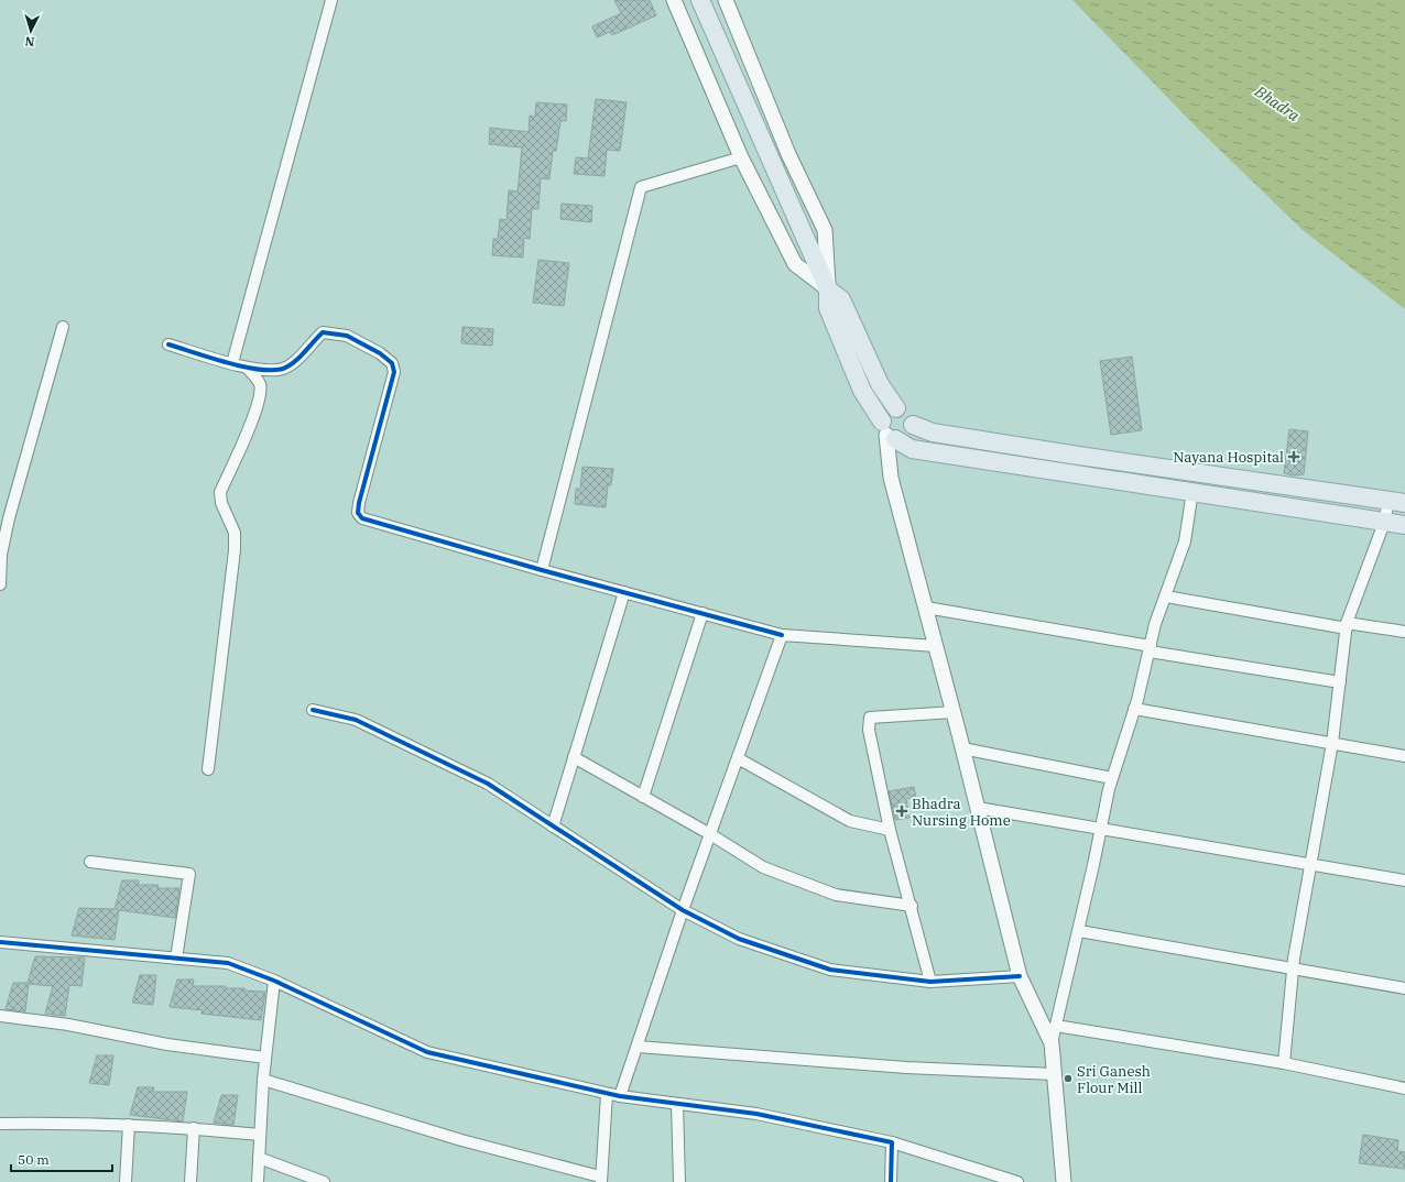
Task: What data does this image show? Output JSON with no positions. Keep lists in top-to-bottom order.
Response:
{
  "water": ["Bhadra"],
  "places": {
    "health": ["Nayana Hospital", "Bhadra Nursing Home"],
    "other": ["Sri Ganesh Flour Mill"]
  },
  "scale_bar": "50 m",
  "north": "bottom"
}
